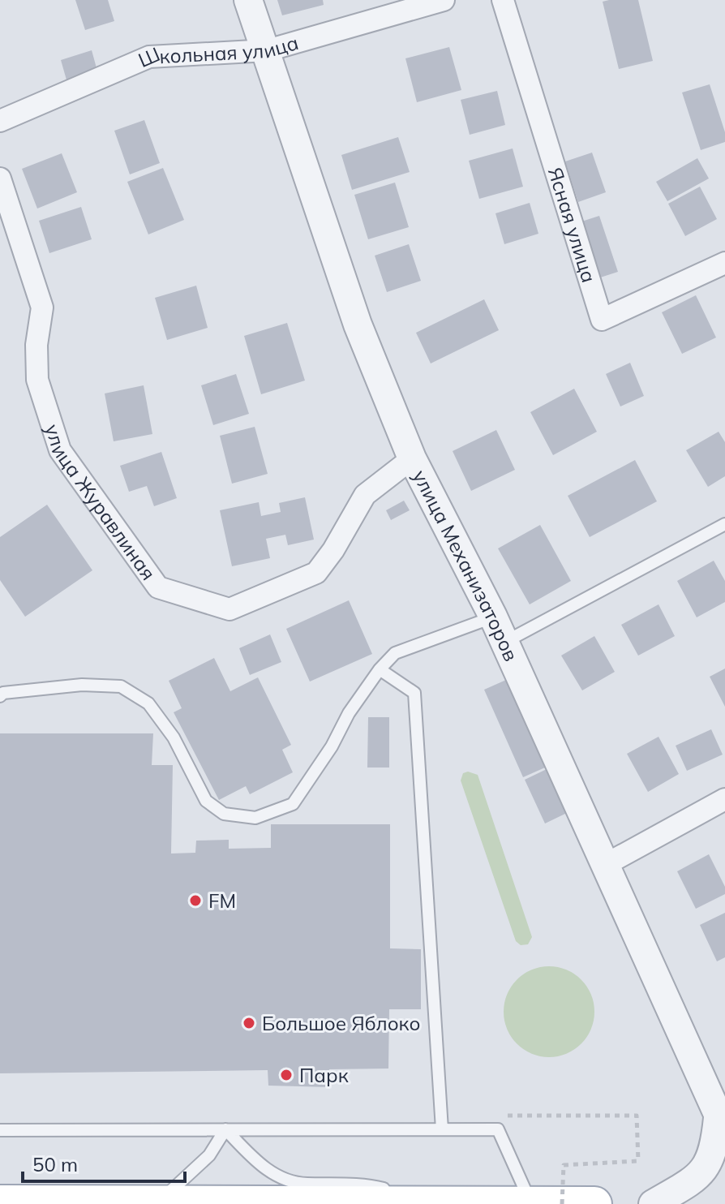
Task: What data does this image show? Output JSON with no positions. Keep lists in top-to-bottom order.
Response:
{
  "streets": {
    "street": [
      "Школьная улица",
      "Ясная улица",
      "улица Журавлиная",
      "улица Механизаторов"
    ]
  },
  "crossings": [
    ["Школьная улица", "улица Механизаторов"],
    ["улица Журавлиная", "улица Механизаторов"]
  ],
  "places": ["FM", "Большое Яблоко", "Парк"],
  "scale_bar": "50 m"
}
